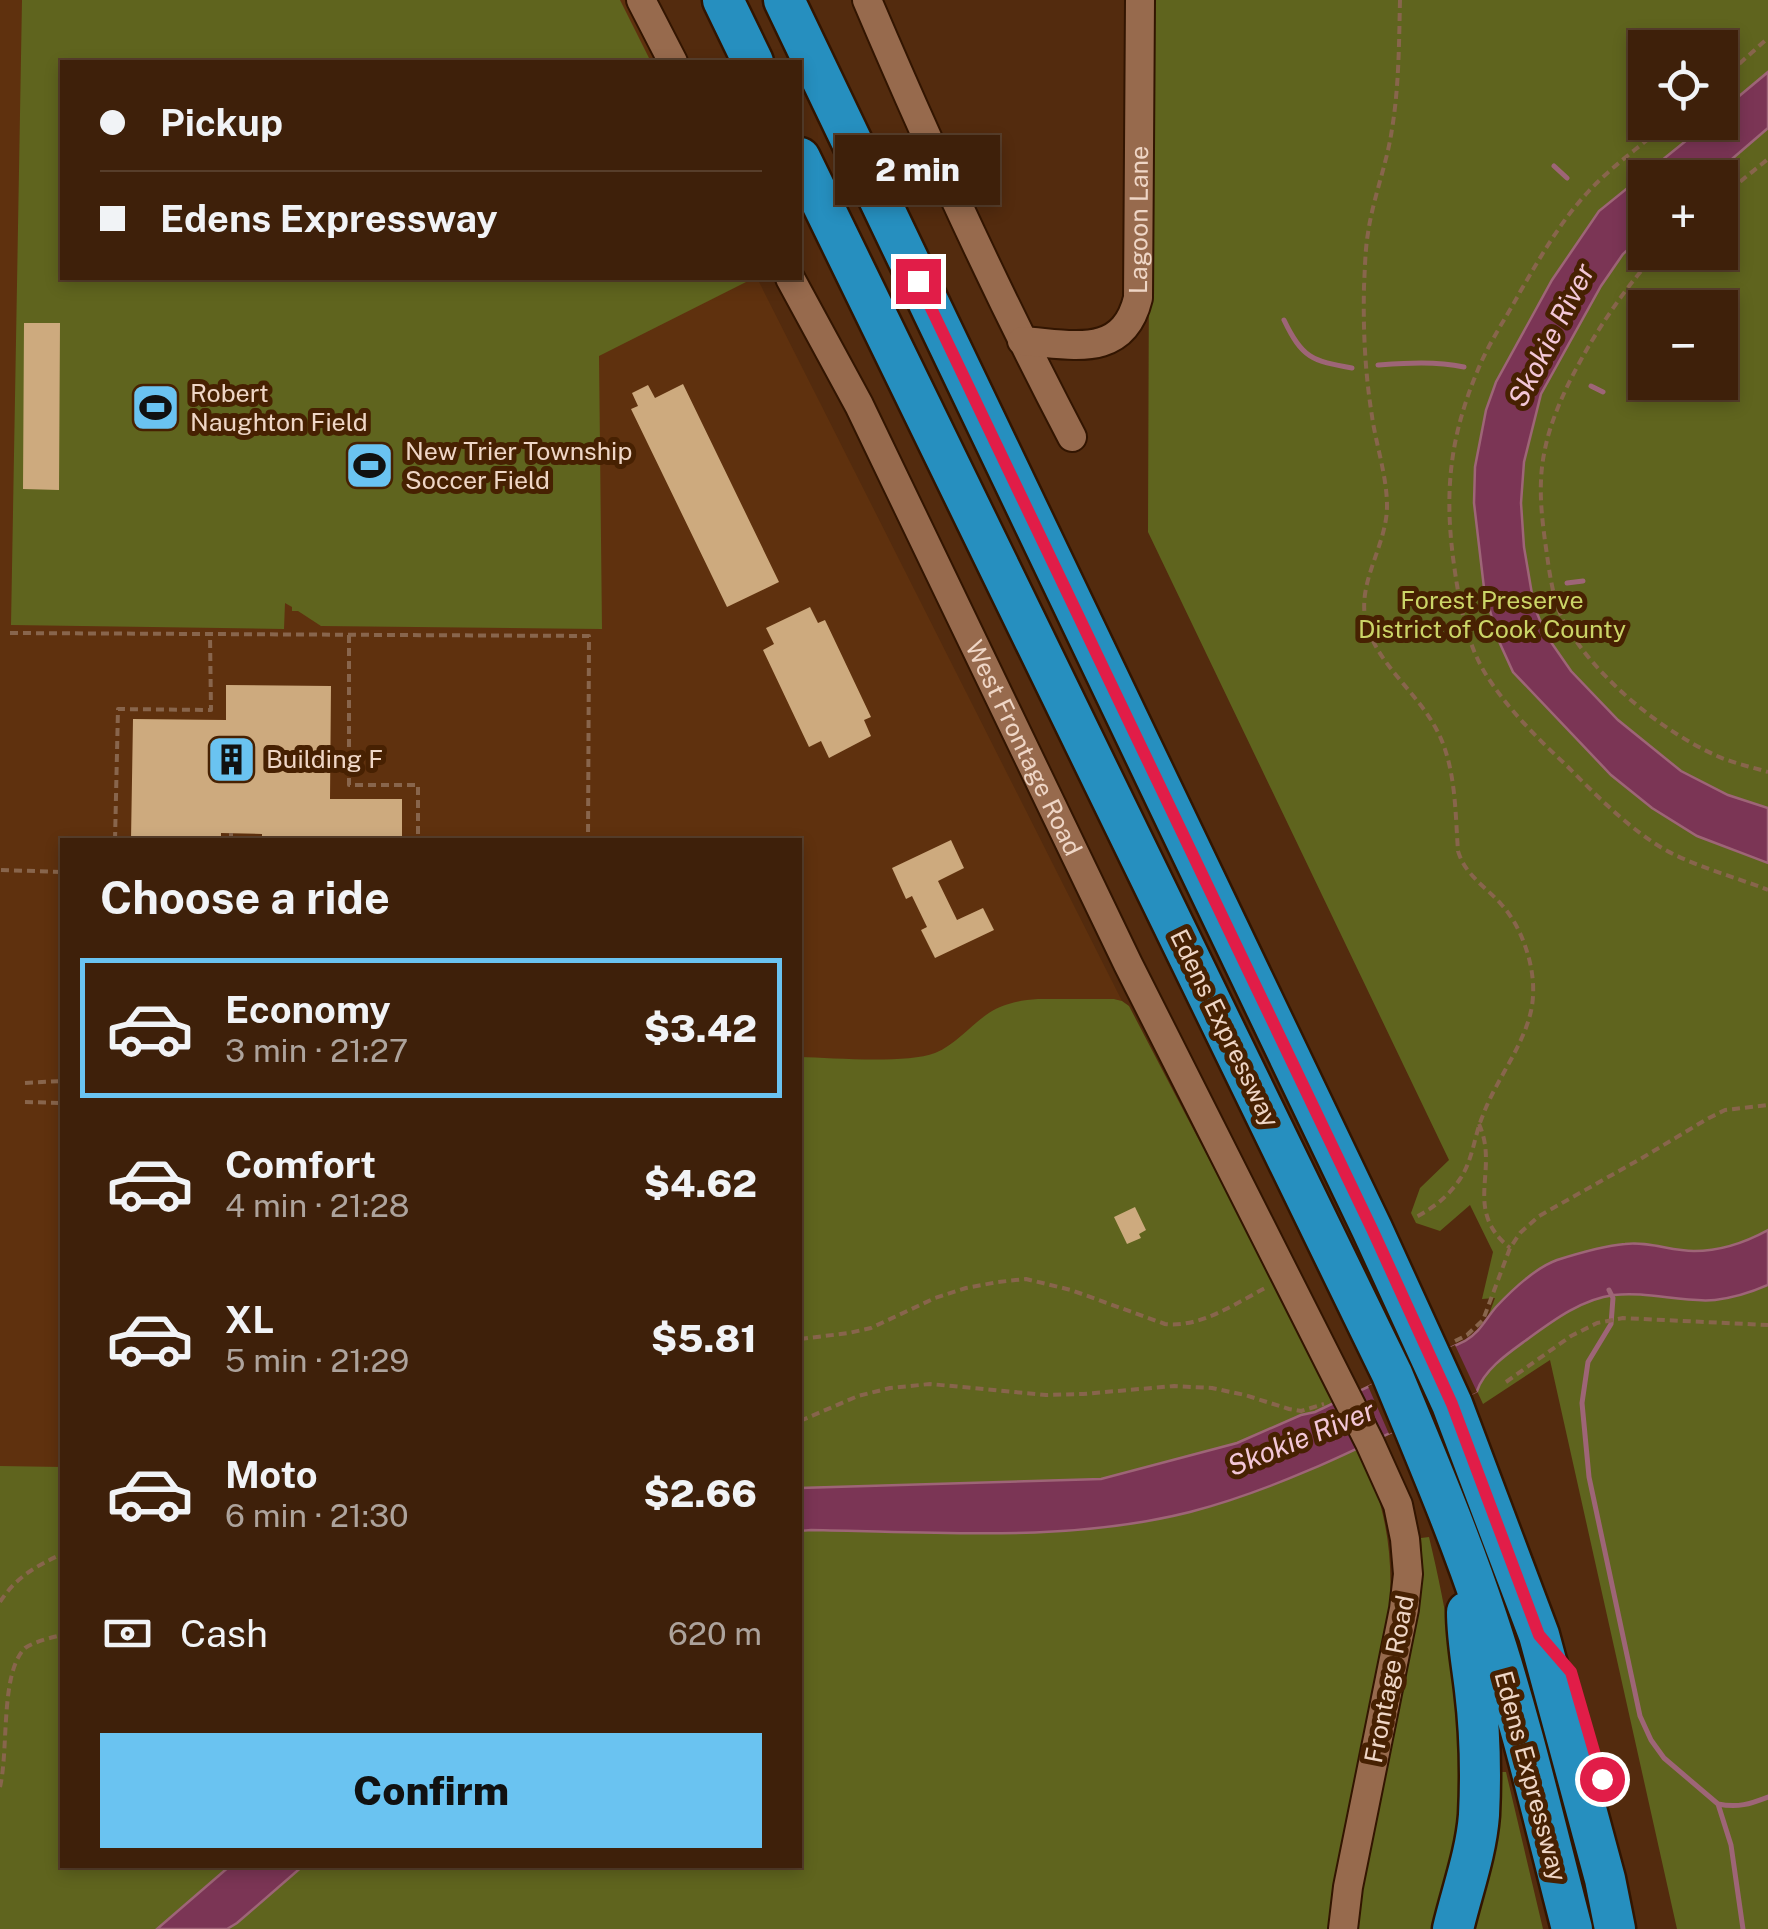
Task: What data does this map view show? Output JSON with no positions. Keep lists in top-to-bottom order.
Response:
{
  "streets": {
    "highway": ["Edens Expressway"],
    "street": ["Lagoon Lane", "West Frontage Road", "Frontage Road"]
  },
  "crossings": [
    ["West Frontage Road", "Frontage Road"]
  ],
  "water": ["Skokie River"],
  "parks": ["Forest Preserve District of Cook County"],
  "places": {
    "sports": ["Robert Naughton Field", "New Trier Township Soccer Field"],
    "building": ["Building F"]
  },
  "page": {
    "map_buttons": ["+", "−"],
    "banner": ["Pickup", "Edens Expressway"],
    "bubble": "2 min",
    "heading": "Choose a ride",
    "list": [
      {
        "name": "Economy",
        "note": "3 min · 21:27",
        "value": "$3.42"
      },
      {
        "name": "Comfort",
        "note": "4 min · 21:28",
        "value": "$4.62"
      },
      {
        "name": "XL",
        "note": "5 min · 21:29",
        "value": "$5.81"
      },
      {
        "name": "Moto",
        "note": "6 min · 21:30",
        "value": "$2.66"
      }
    ],
    "pay": ["Cash", "620 m"],
    "buttons": "Confirm"
  }
}
